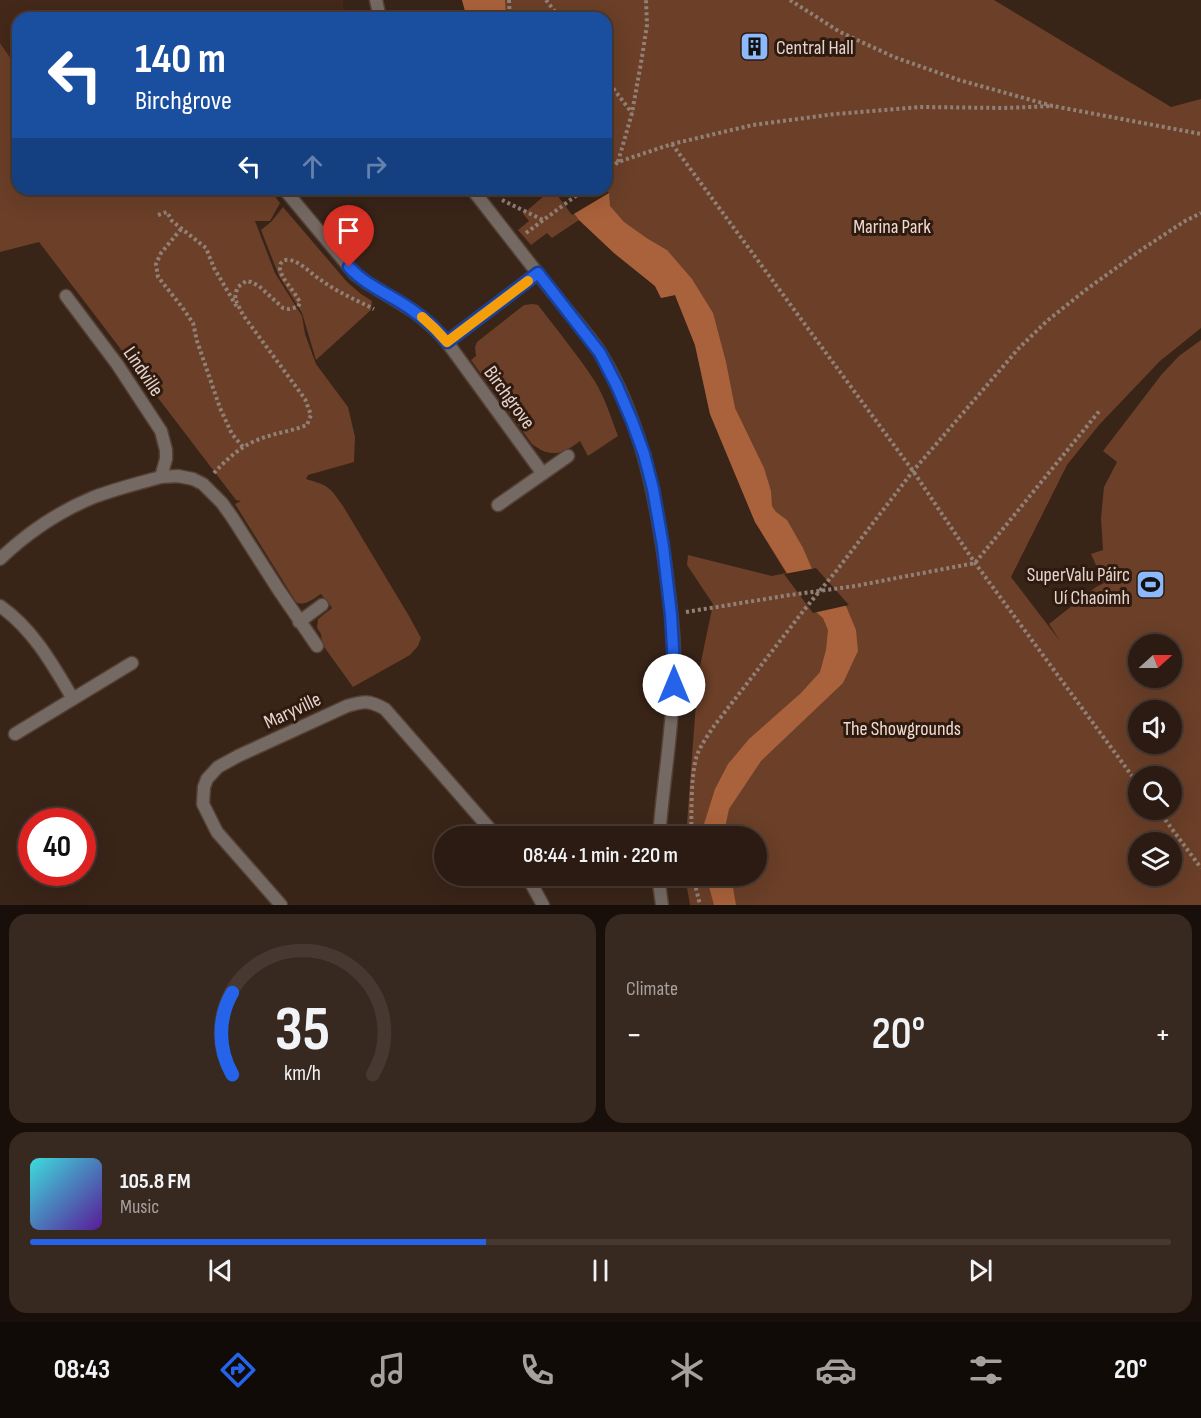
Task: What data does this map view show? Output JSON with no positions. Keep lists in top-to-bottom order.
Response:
{
  "streets": {
    "street": ["Lindville", "Birchgrove", "Maryville"]
  },
  "parks": ["Marina Park", "The Showgrounds"],
  "places": {
    "building": ["Central Hall"],
    "sports": ["SuperValu Páirc Uí Chaoimh"]
  },
  "north": "right",
  "page": {
    "turn": ["140 m", "Birchgrove"],
    "limit": "40",
    "trip": "08:44 · 1 min · 220 m",
    "tile": "Climate",
    "heat": ["−", "20°", "+"],
    "song": ["105.8 FM", "Music"],
    "tabs": ["08:43", "20°"],
    "gauge": ["35", "km/h"]
  }
}
